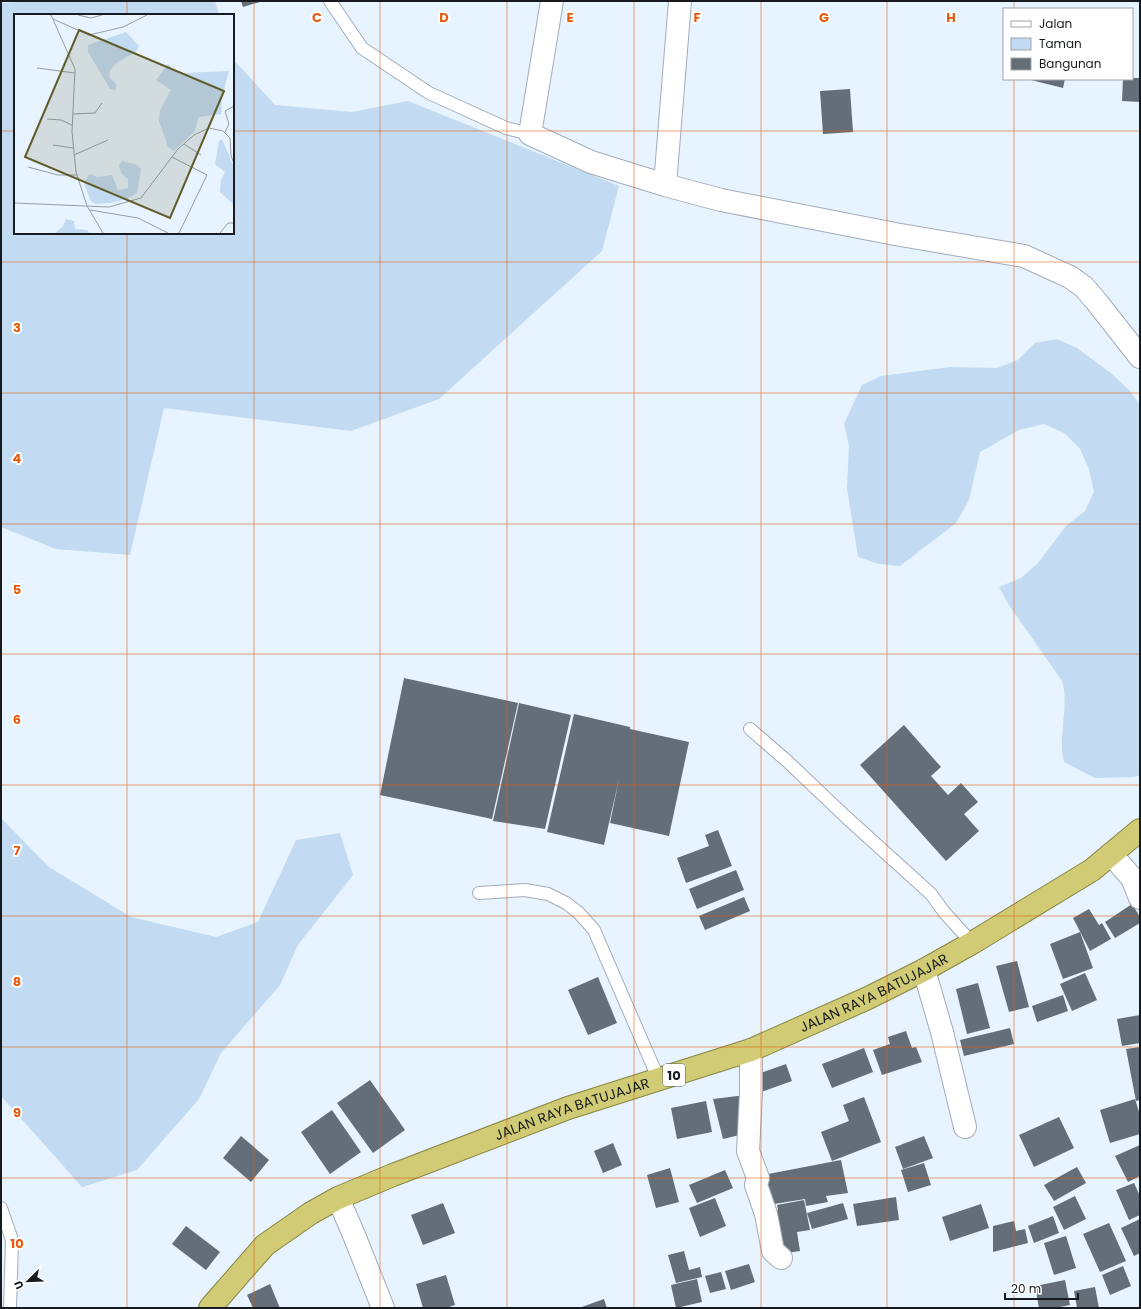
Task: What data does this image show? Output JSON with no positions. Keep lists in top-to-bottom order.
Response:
{
  "streets": {
    "highway": ["JALAN RAYA BATUJAJAR", "10"]
  },
  "legend": ["Jalan", "Taman", "Bangunan"],
  "scale_bar": "20 m",
  "north": "bottom left",
  "grid": {
    "columns": [
      "C",
      "D",
      "E",
      "F",
      "G",
      "H"
    ],
    "rows": [
      "3",
      "4",
      "5",
      "6",
      "7",
      "8",
      "9",
      "10"
    ]
  }
}
